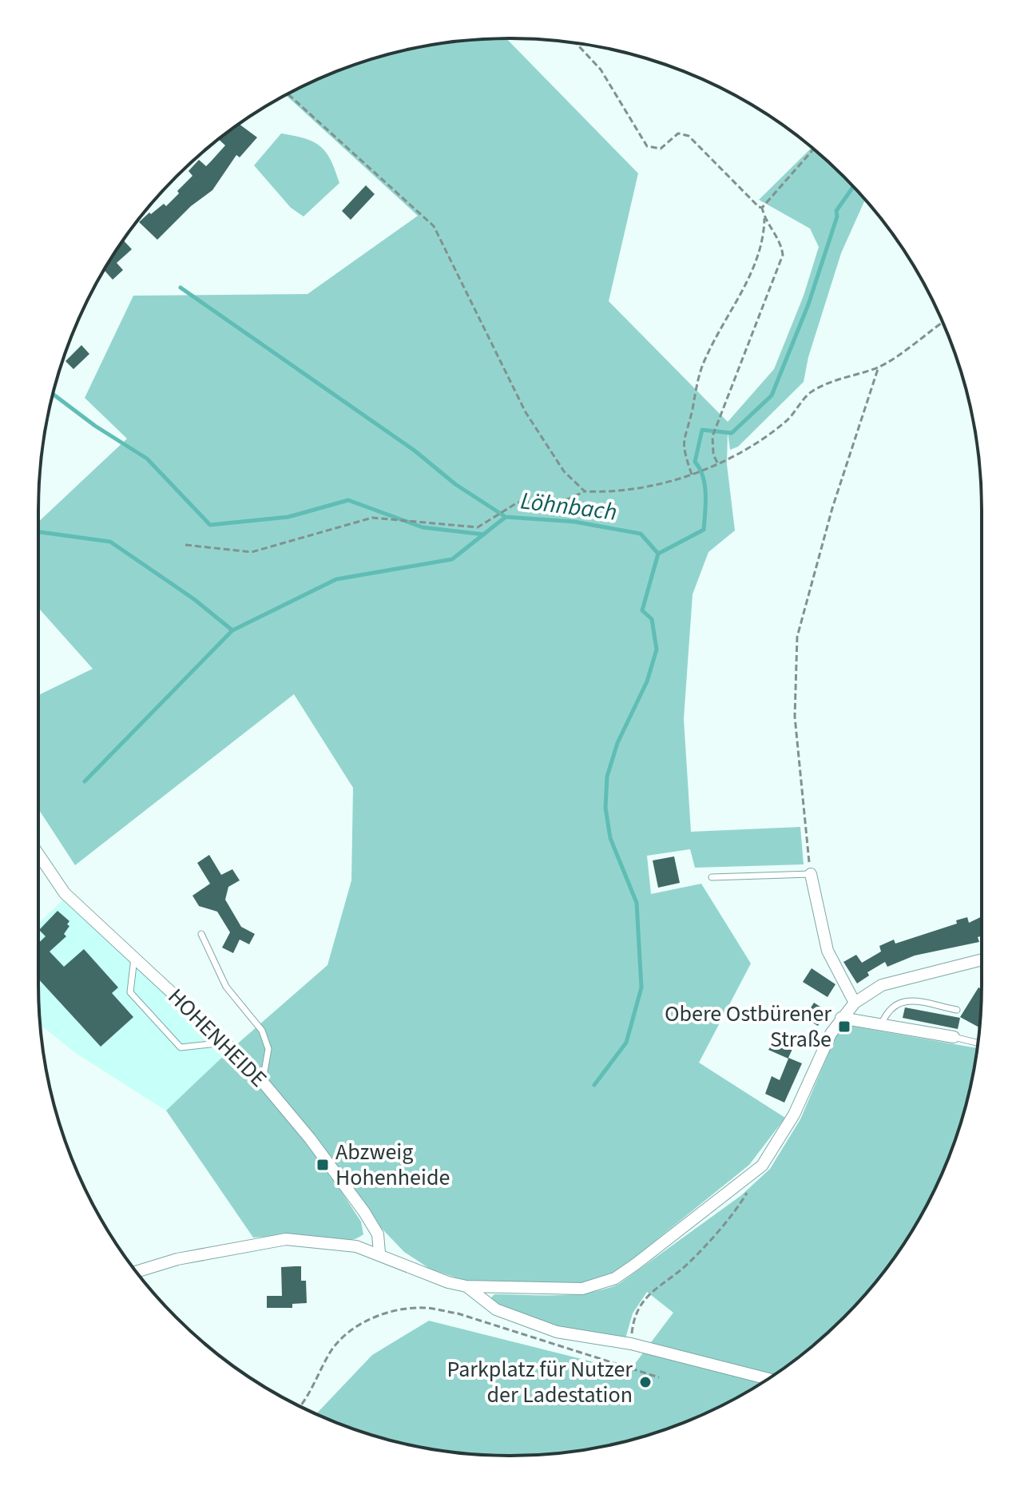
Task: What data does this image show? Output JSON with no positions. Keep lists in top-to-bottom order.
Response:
{
  "streets": {
    "street": ["HOHENHEIDE"]
  },
  "water": ["Löhnbach"],
  "places": {
    "transit": ["Obere Ostbürener Straße", "Abzweig Hohenheide"],
    "other": ["Parkplatz für Nutzer der Ladestation"]
  }
}
